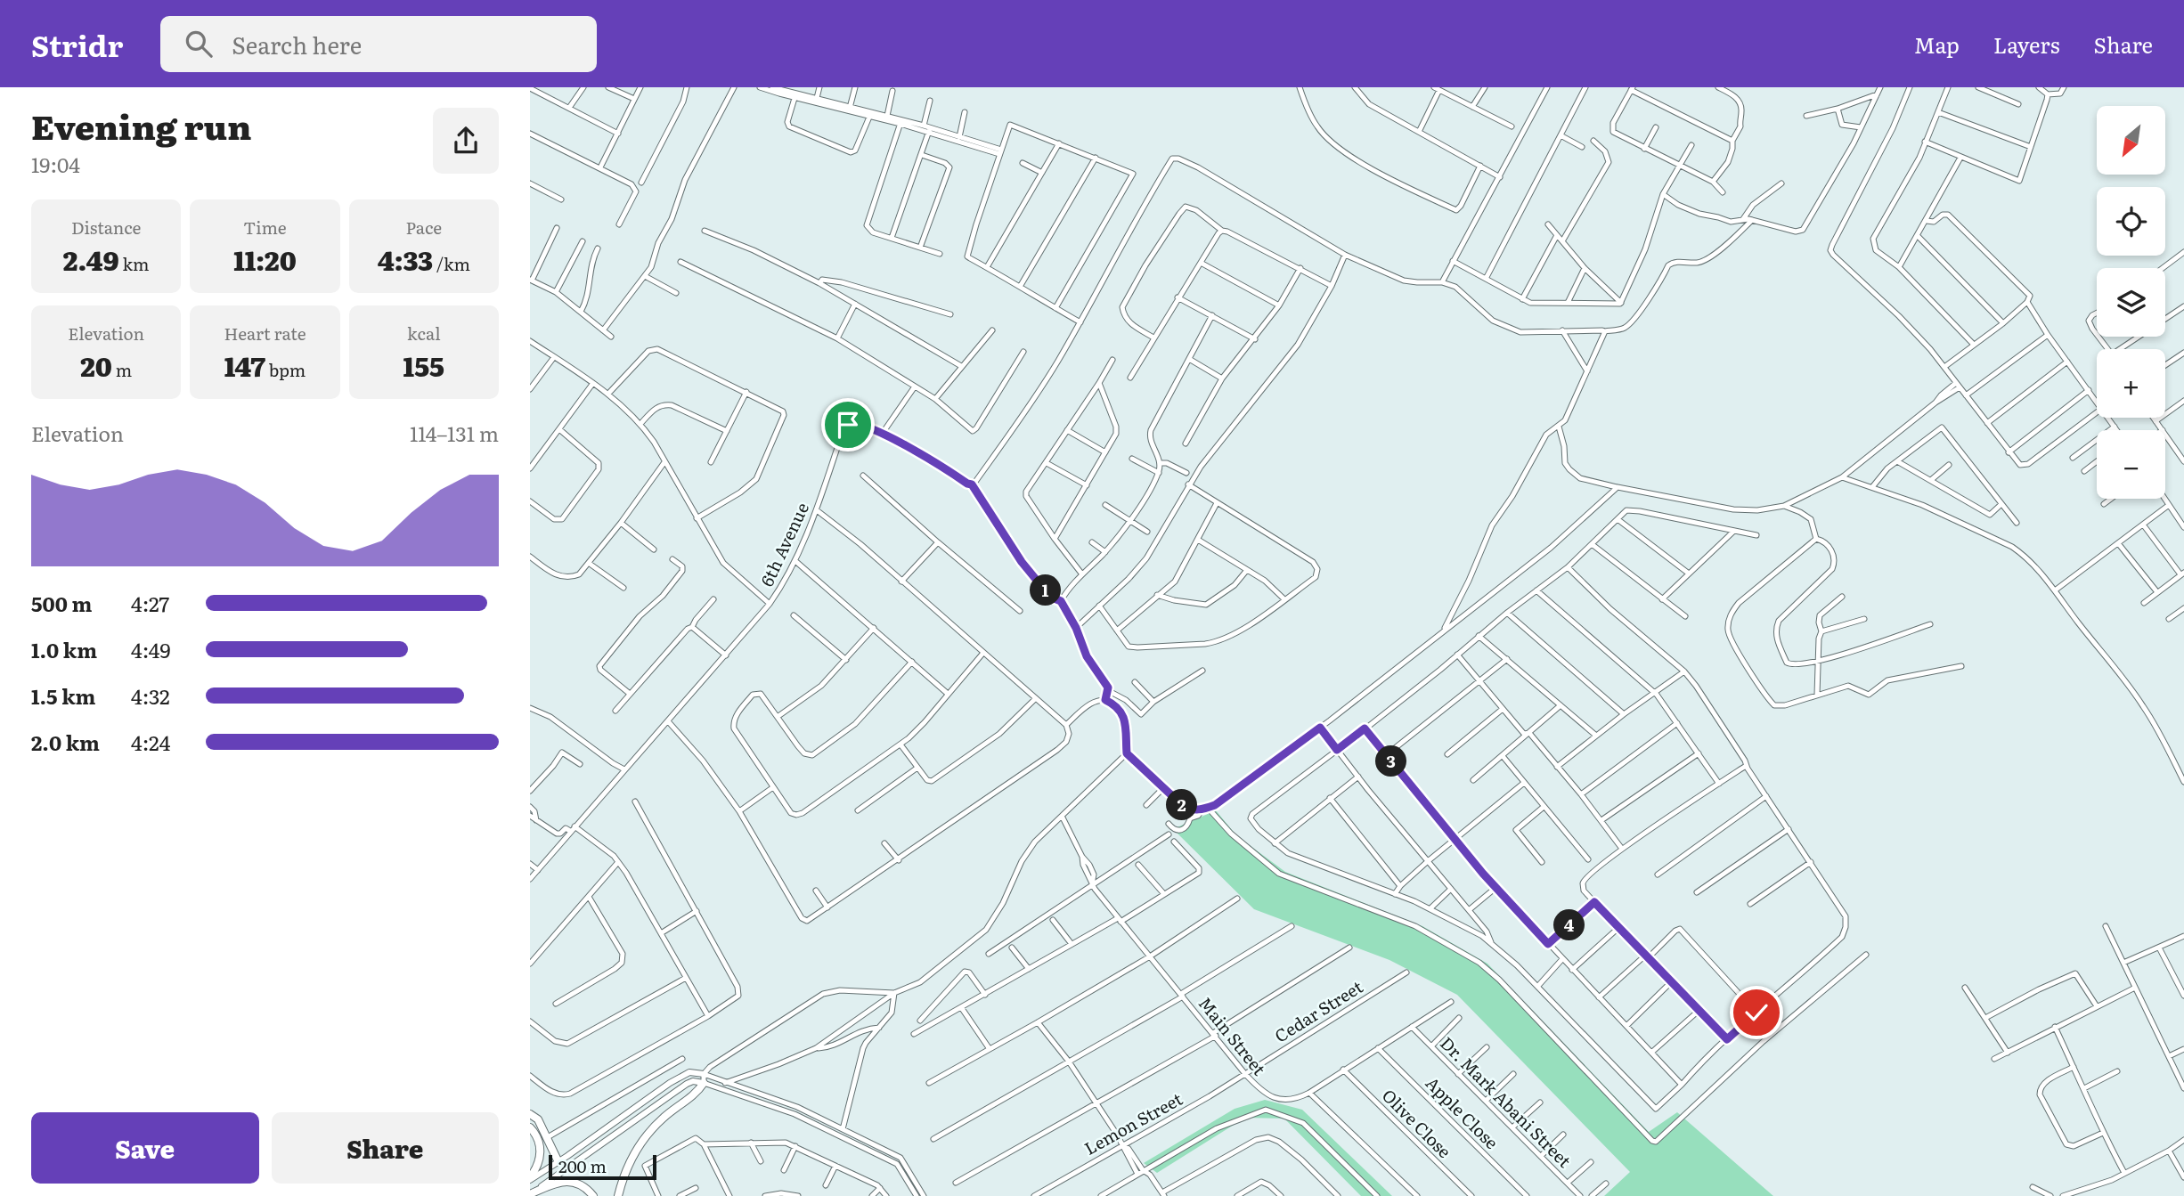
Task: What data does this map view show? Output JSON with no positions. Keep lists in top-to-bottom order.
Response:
{
  "streets": {
    "street": [
      "6th Avenue",
      "Cedar Street",
      "Main Street",
      "Dr. Mark Abani Street",
      "Apple Close",
      "Lemon Street",
      "Olive Close"
    ]
  },
  "crossings": [
    ["Cedar Street", "Main Street"],
    ["Cedar Street", "Lemon Street"],
    ["Main Street", "Dr. Mark Abani Street"],
    ["Main Street", "Apple Close"],
    ["Main Street", "Lemon Street"],
    ["Main Street", "Olive Close"]
  ],
  "scale_bar": "200 m",
  "north": "bottom left",
  "page": {
    "header": "Stridr",
    "search": "Search here",
    "nav": ["Map", "Layers", "Share"],
    "heading": ["Evening run", "19:04"],
    "map_buttons": ["+", "−"],
    "stats": [
      ["Distance", "2.49 km"],
      ["Time", "11:20"],
      ["Pace", "4:33 /km"],
      ["Elevation", "20 m"],
      ["Heart rate", "147 bpm"],
      ["kcal", "155"]
    ],
    "chart": ["Elevation", "114–131 m"],
    "pins": [
      "1",
      "3",
      "2",
      "4"
    ],
    "list": [
      {
        "name": "500 m",
        "note": "4:27"
      },
      {
        "name": "1.0 km",
        "note": "4:49"
      },
      {
        "name": "1.5 km",
        "note": "4:32"
      },
      {
        "name": "2.0 km",
        "note": "4:24"
      }
    ],
    "buttons": ["Save", "Share"],
    "scale": "200 m"
  }
}
